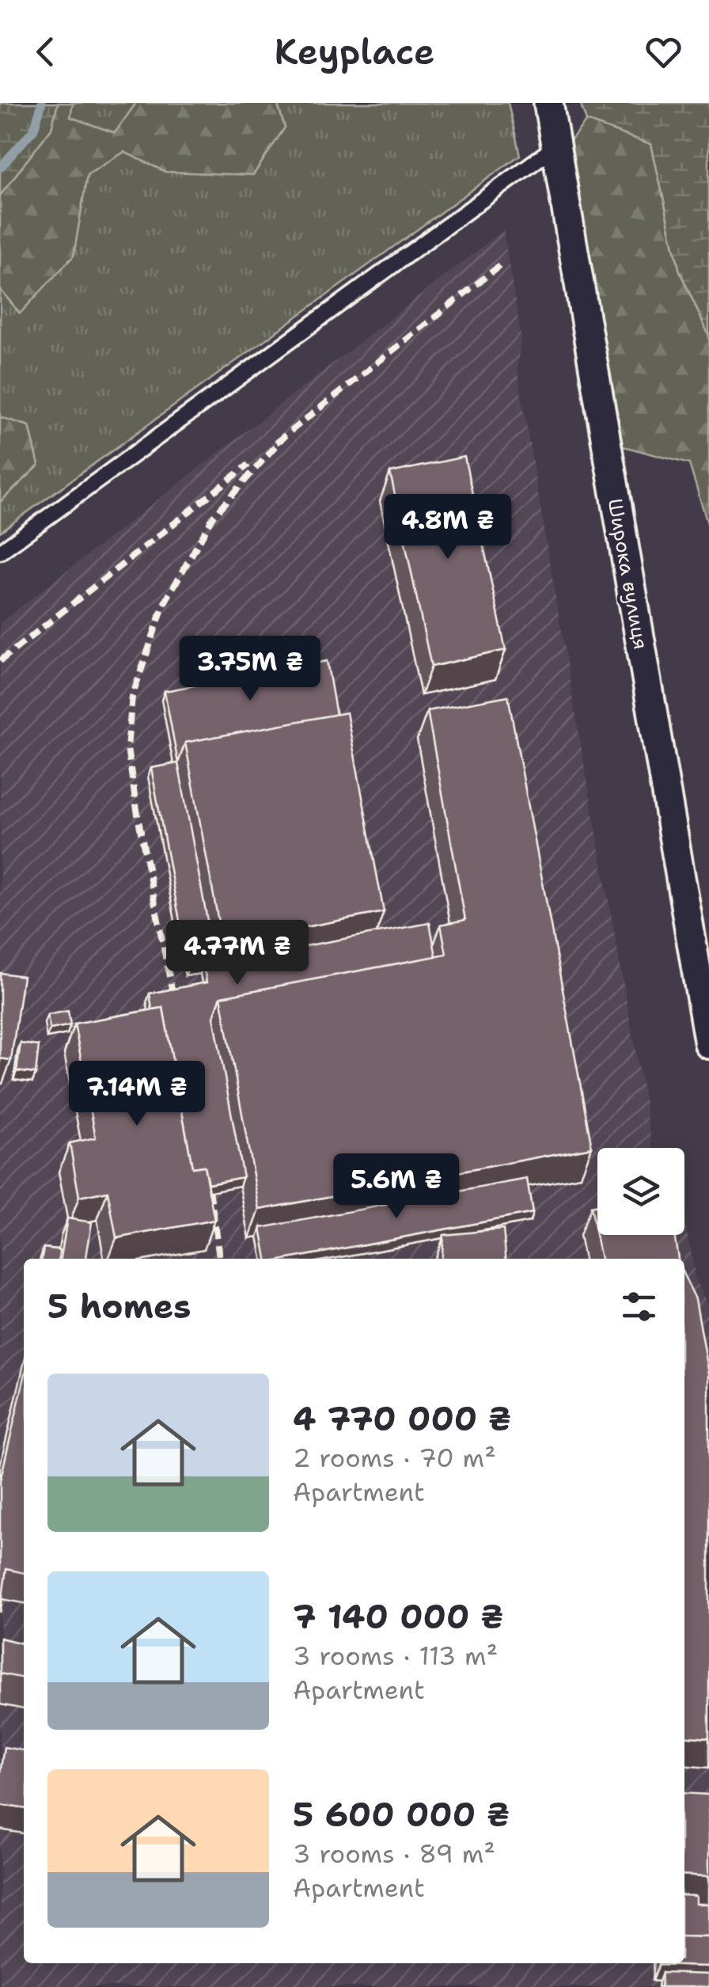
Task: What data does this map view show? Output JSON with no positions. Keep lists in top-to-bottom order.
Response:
{
  "streets": {
    "street": ["Широка вулиця"]
  },
  "page": {
    "header": "Keyplace",
    "price": [
      "4.8M ₴",
      "3.75M ₴",
      "4.77M ₴",
      "7.14M ₴",
      "5.6M ₴"
    ],
    "heading": "5 homes",
    "list": [
      {
        "name": "4 770 000 ₴",
        "note": "2 rooms · 70 m² · Apartment"
      },
      {
        "name": "7 140 000 ₴",
        "note": "3 rooms · 113 m² · Apartment"
      },
      {
        "name": "5 600 000 ₴",
        "note": "3 rooms · 89 m² · Apartment"
      }
    ]
  }
}
